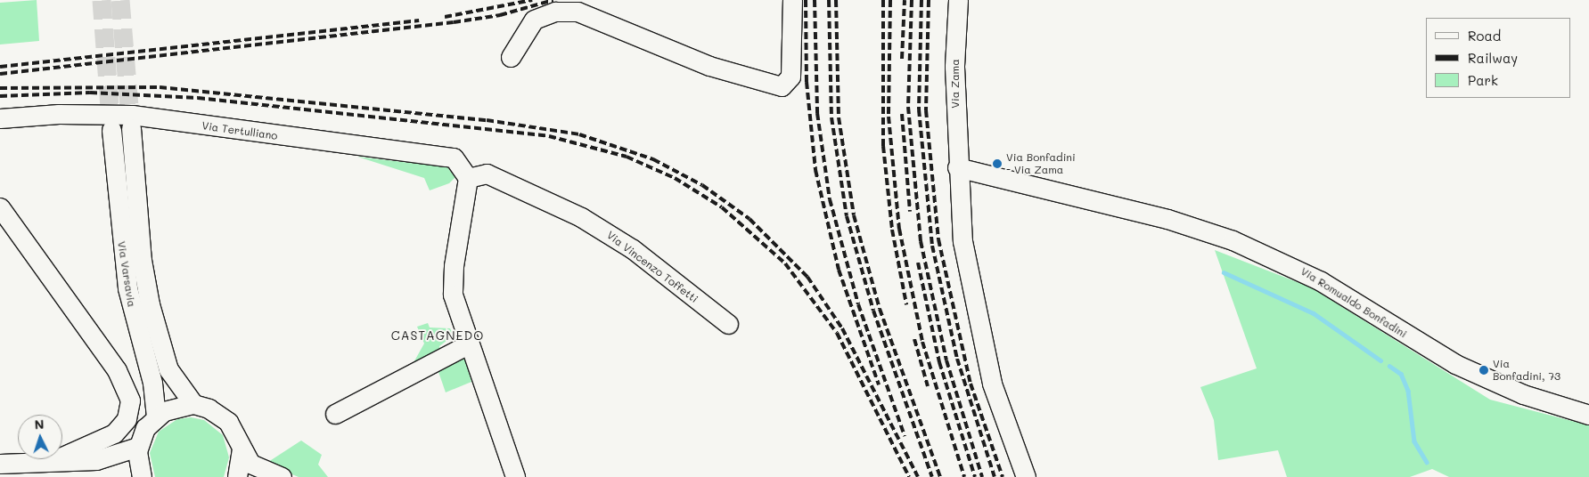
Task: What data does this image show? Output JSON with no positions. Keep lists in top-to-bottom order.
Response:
{
  "streets": {
    "street": [
      "Via Zama",
      "Via Tertulliano",
      "Via Vincenzo Toffetti",
      "Via Varsavia",
      "Via Romualdo Bonfadini"
    ]
  },
  "crossings": [
    ["Via Zama", "Via Romualdo Bonfadini"],
    ["Via Tertulliano", "Via Vincenzo Toffetti"]
  ],
  "districts": ["CASTAGNEDO"],
  "places": ["Via Bonfadini - Via Zama", "Via Bonfadini, 73"],
  "legend": ["Road", "Railway", "Park"],
  "north": "top"
}
